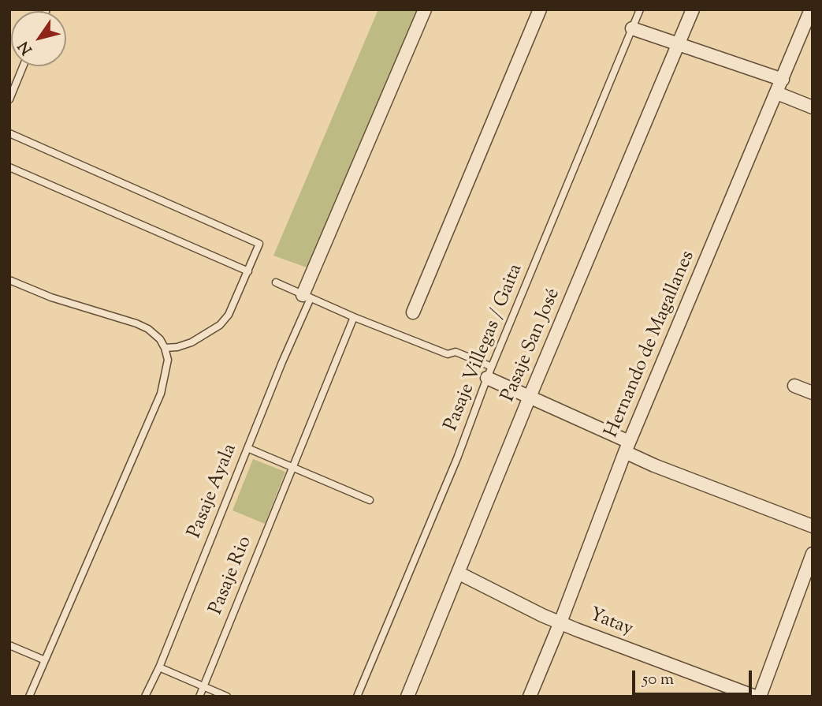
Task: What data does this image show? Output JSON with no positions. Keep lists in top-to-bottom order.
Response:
{
  "streets": {
    "street": ["Hernando de Magallanes", "Pasaje San José", "Yatay"],
    "lane": ["Pasaje Villegas / Gaita", "Pasaje Ayala", "Pasaje Rio"]
  },
  "crossings": [
    ["Hernando de Magallanes", "Yatay"],
    ["Pasaje San José", "Yatay"]
  ],
  "scale_bar": "50 m",
  "north": "bottom left"
}
